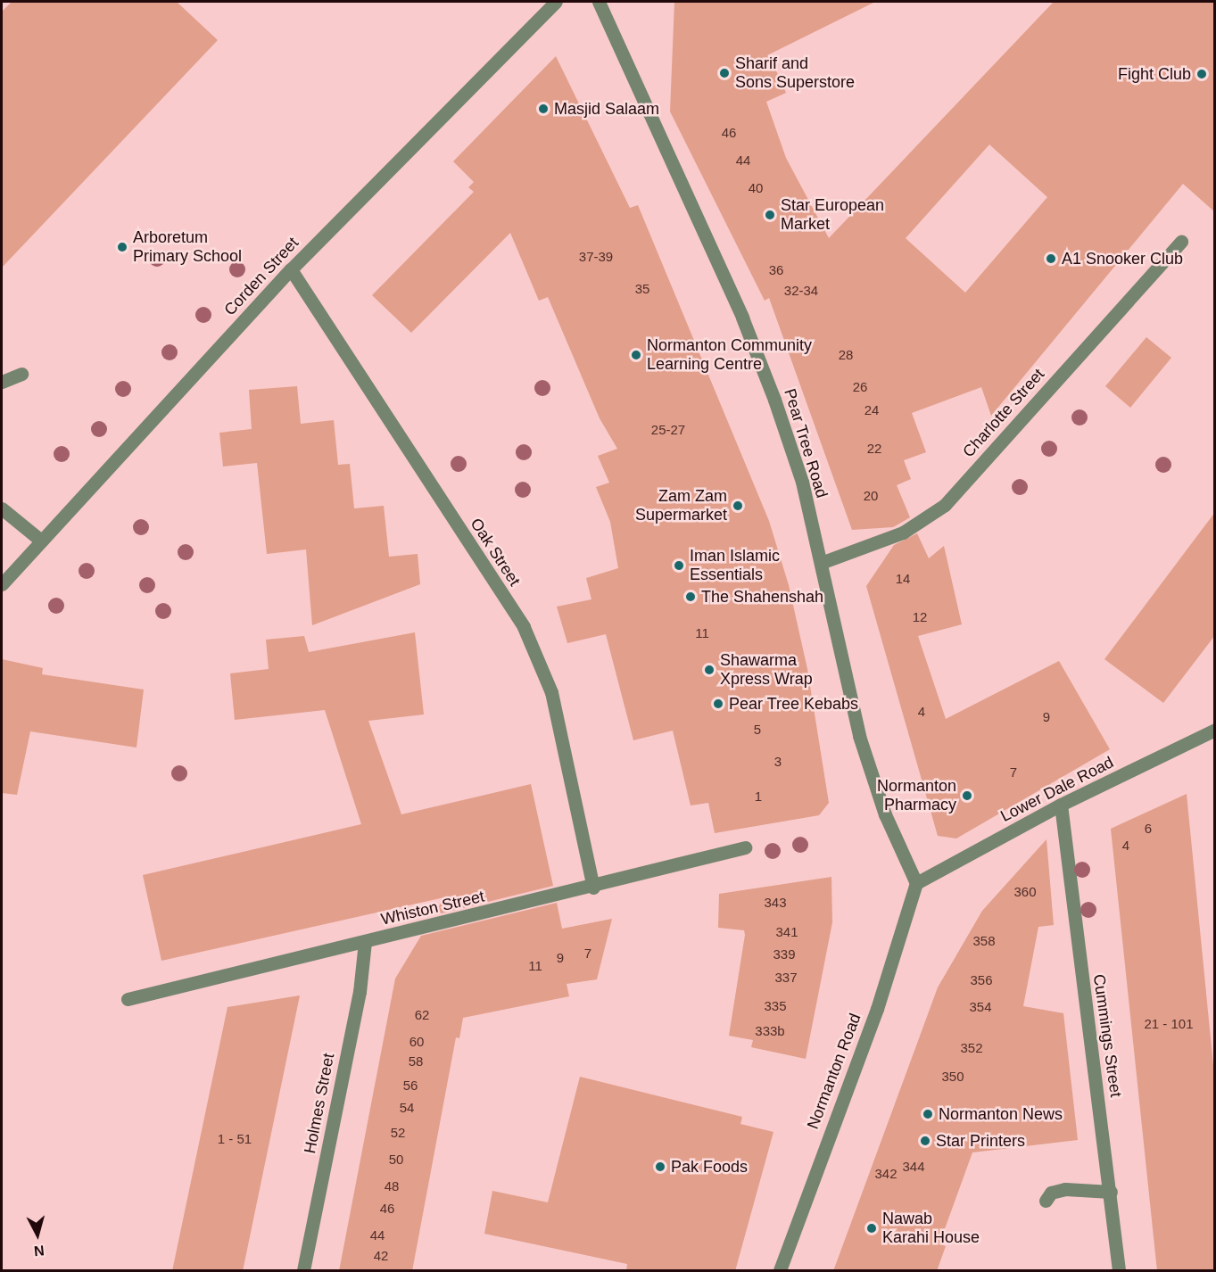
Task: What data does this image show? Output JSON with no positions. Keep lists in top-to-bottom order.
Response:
{
  "streets": {
    "street": [
      "Corden Street",
      "Charlotte Street",
      "Pear Tree Road",
      "Oak Street",
      "Lower Dale Road",
      "Whiston Street",
      "Cummings Street",
      "Normanton Road",
      "Holmes Street"
    ]
  },
  "crossings": [
    ["Corden Street", "Oak Street"],
    ["Charlotte Street", "Pear Tree Road"],
    ["Pear Tree Road", "Lower Dale Road"],
    ["Pear Tree Road", "Normanton Road"],
    ["Oak Street", "Whiston Street"],
    ["Lower Dale Road", "Cummings Street"],
    ["Lower Dale Road", "Normanton Road"],
    ["Whiston Street", "Holmes Street"]
  ],
  "places": [
    "Sharif and Sons Superstore",
    "Fight Club",
    "Masjid Salaam",
    "Star European Market",
    "Arboretum Primary School",
    "A1 Snooker Club",
    "Normanton Community Learning Centre",
    "Zam Zam Supermarket",
    "Iman Islamic Essentials",
    "The Shahenshah",
    "Shawarma Xpress Wrap",
    "Pear Tree Kebabs",
    "Normanton Pharmacy",
    "Normanton News",
    "Star Printers",
    "Pak Foods",
    "Nawab Karahi House"
  ],
  "house_numbers": [
    "46",
    "44",
    "40",
    "37-39",
    "36",
    "35",
    "32-34",
    "28",
    "26",
    "24",
    "25-27",
    "22",
    "20",
    "14",
    "12",
    "11",
    "4",
    "9",
    "5",
    "3",
    "7",
    "1",
    "6",
    "4",
    "360",
    "343",
    "341",
    "358",
    "7",
    "339",
    "9",
    "11",
    "337",
    "356",
    "335",
    "354",
    "62",
    "21 - 101",
    "333b",
    "60",
    "352",
    "58",
    "350",
    "56",
    "54",
    "52",
    "1 - 51",
    "50",
    "344",
    "342",
    "48",
    "46",
    "44",
    "42"
  ],
  "north": "bottom"
}
